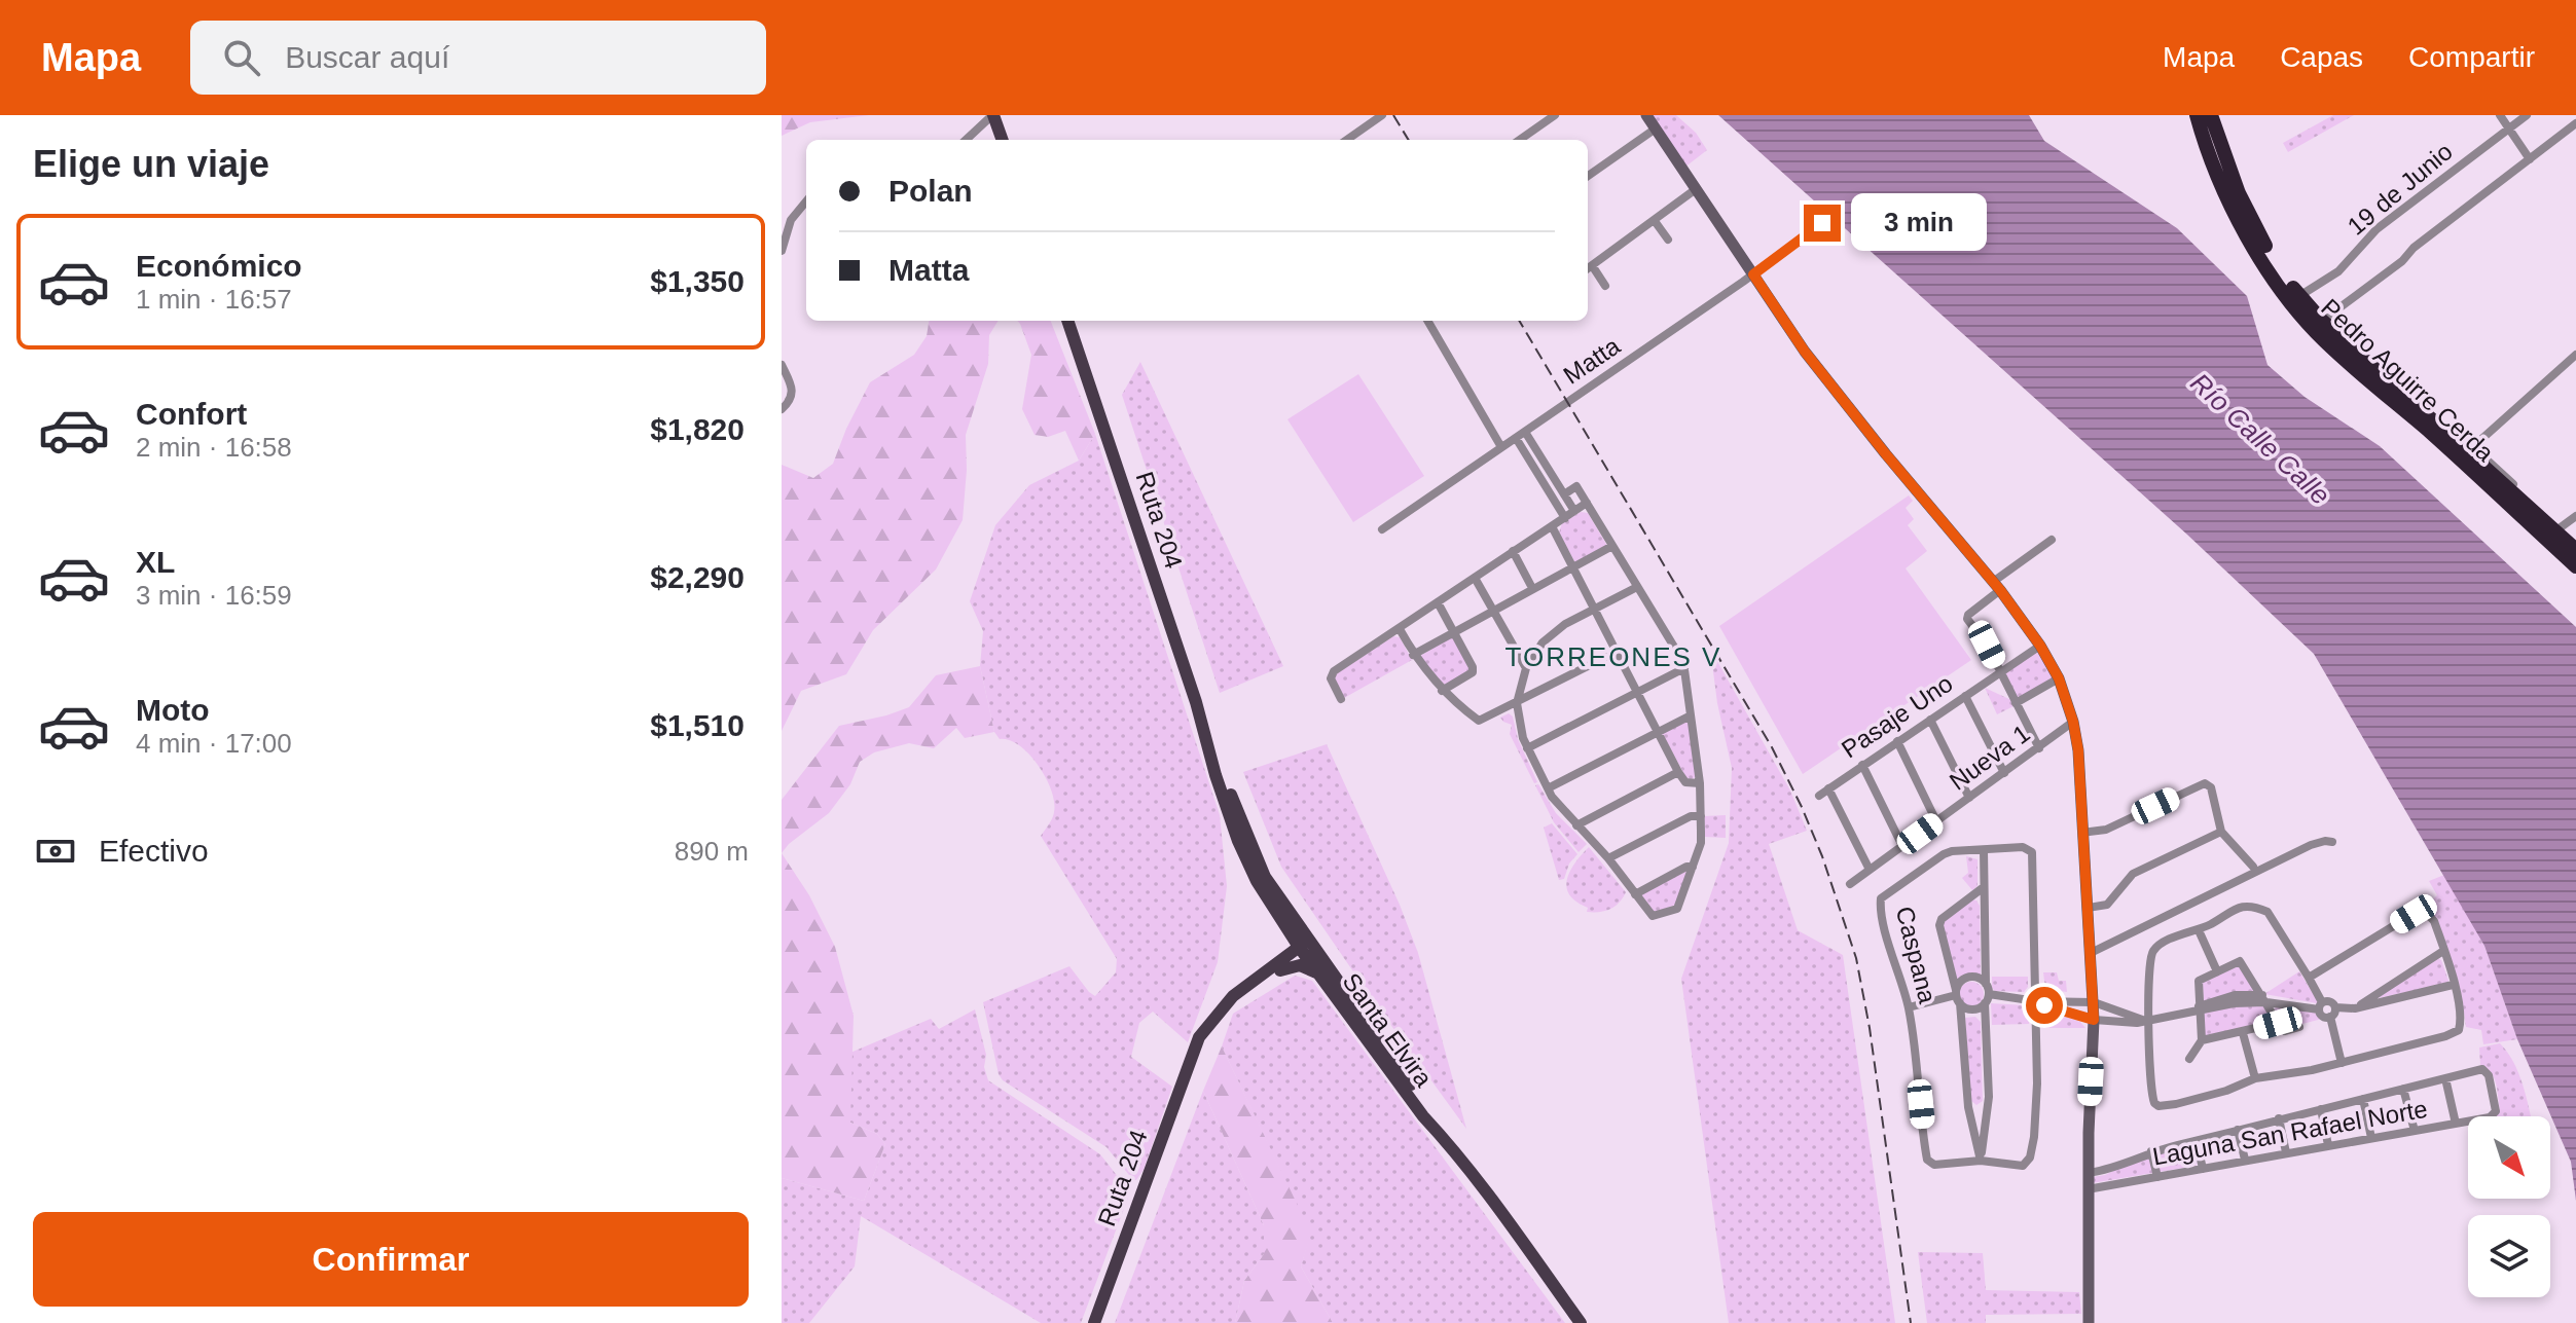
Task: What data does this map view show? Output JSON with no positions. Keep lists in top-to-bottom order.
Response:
{
  "streets": {
    "highway": ["Pedro Aguirre Cerda"],
    "main road": ["Ruta 204", "Santa Elvira"],
    "street": [
      "19 de Junio",
      "Matta",
      "Pasaje Uno",
      "Nueva 1",
      "Caspana",
      "Laguna San Rafael Norte"
    ]
  },
  "crossings": [
    ["19 de Junio", "Pedro Aguirre Cerda"],
    ["Ruta 204", "Santa Elvira"]
  ],
  "districts": ["TORREONES V"],
  "water": ["Río Calle Calle"],
  "north": "bottom right",
  "page": {
    "header": "Mapa",
    "search": "Buscar aquí",
    "nav": ["Mapa", "Capas", "Compartir"],
    "heading": "Elige un viaje",
    "banner": ["Polan", "Matta"],
    "bubble": "3 min",
    "list": [
      {
        "name": "Económico",
        "note": "1 min · 16:57",
        "value": "$1,350"
      },
      {
        "name": "Confort",
        "note": "2 min · 16:58",
        "value": "$1,820"
      },
      {
        "name": "XL",
        "note": "3 min · 16:59",
        "value": "$2,290"
      },
      {
        "name": "Moto",
        "note": "4 min · 17:00",
        "value": "$1,510"
      }
    ],
    "pay": ["Efectivo", "890 m"],
    "buttons": "Confirmar"
  }
}
